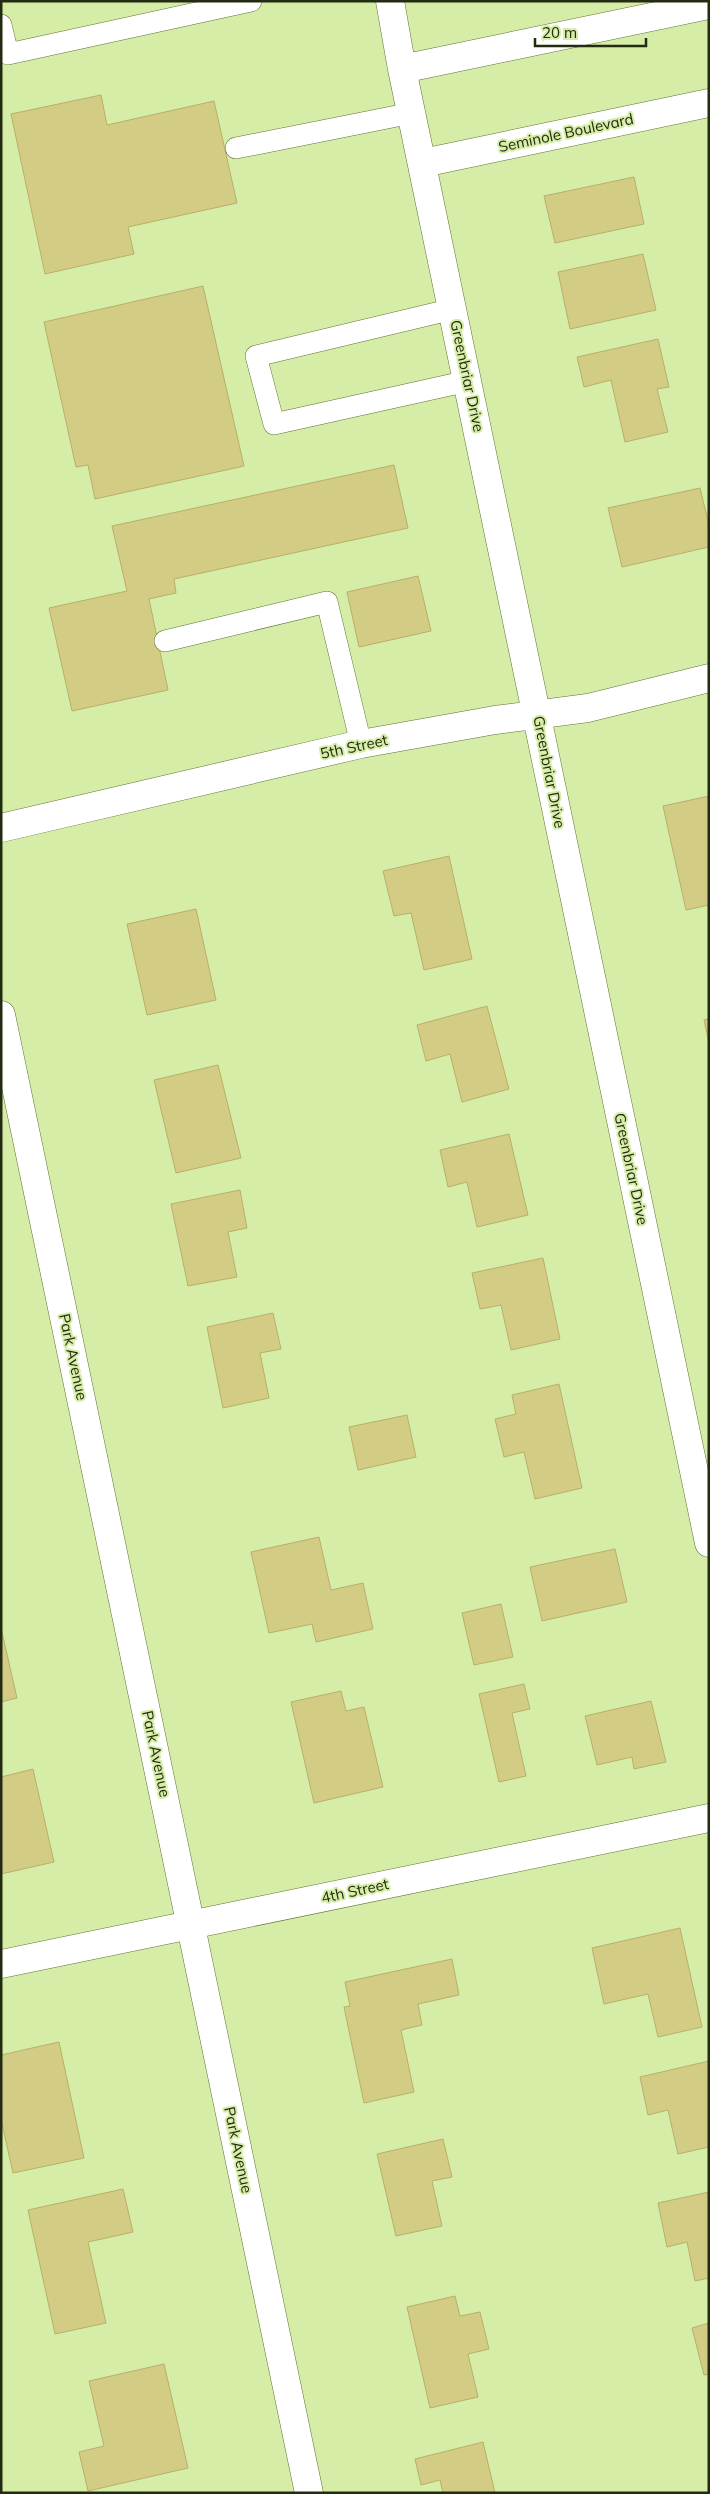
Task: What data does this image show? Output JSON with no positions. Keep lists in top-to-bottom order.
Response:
{
  "streets": {
    "street": [
      "Seminole Boulevard",
      "Greenbriar Drive",
      "5th Street",
      "Park Avenue",
      "4th Street"
    ]
  },
  "crossings": [
    ["Seminole Boulevard", "Greenbriar Drive"],
    ["Greenbriar Drive", "5th Street"],
    ["Park Avenue", "4th Street"]
  ],
  "scale_bar": "20 m"
}
